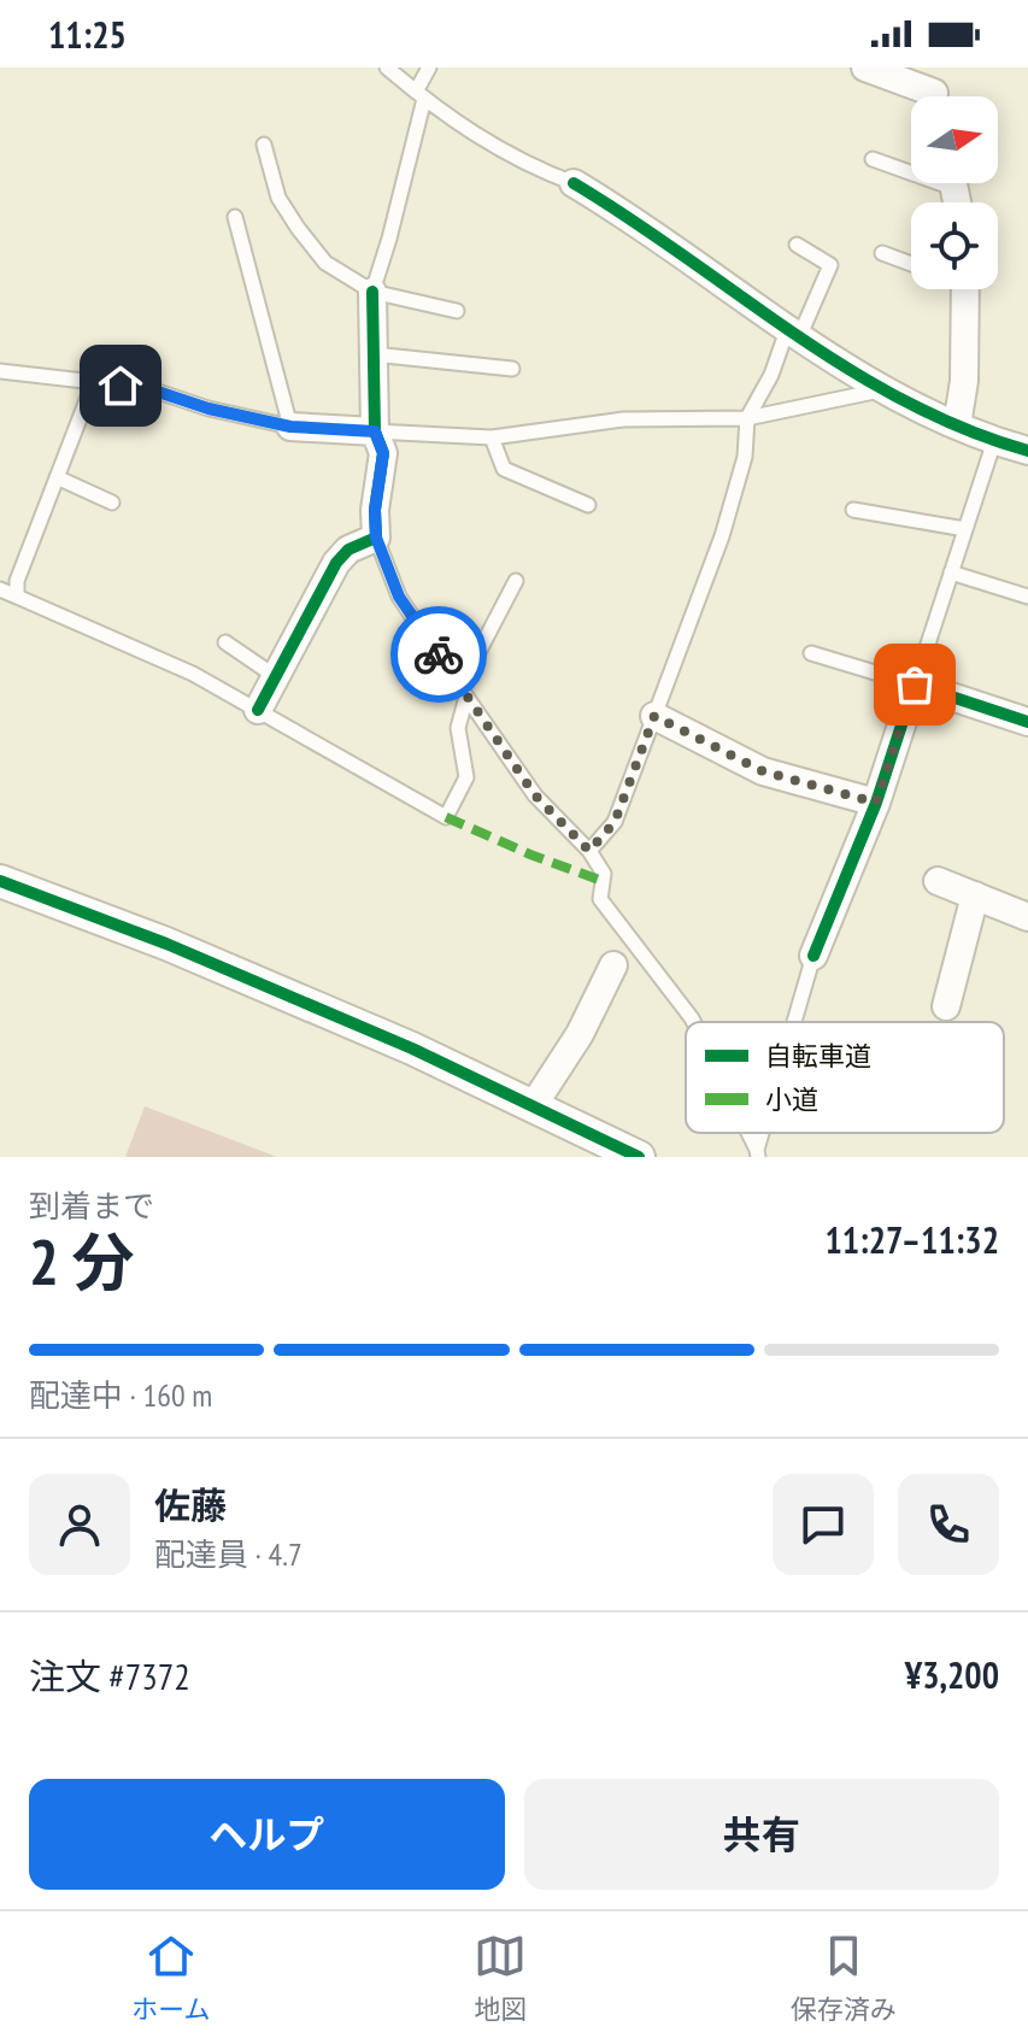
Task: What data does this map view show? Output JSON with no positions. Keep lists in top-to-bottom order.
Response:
{
  "legend": ["自転車道", "小道"],
  "north": "right",
  "page": {
    "status": "11:25",
    "heading": ["2 分", "到着まで", "11:27–11:32"],
    "panel": [
      "佐藤",
      "配達員 · 4.7",
      "注文 #7372",
      "¥3,200"
    ],
    "bar": "配達中 · 160 m",
    "buttons": ["ヘルプ", "共有"],
    "tabs": ["ホーム", "地図", "保存済み"]
  }
}
